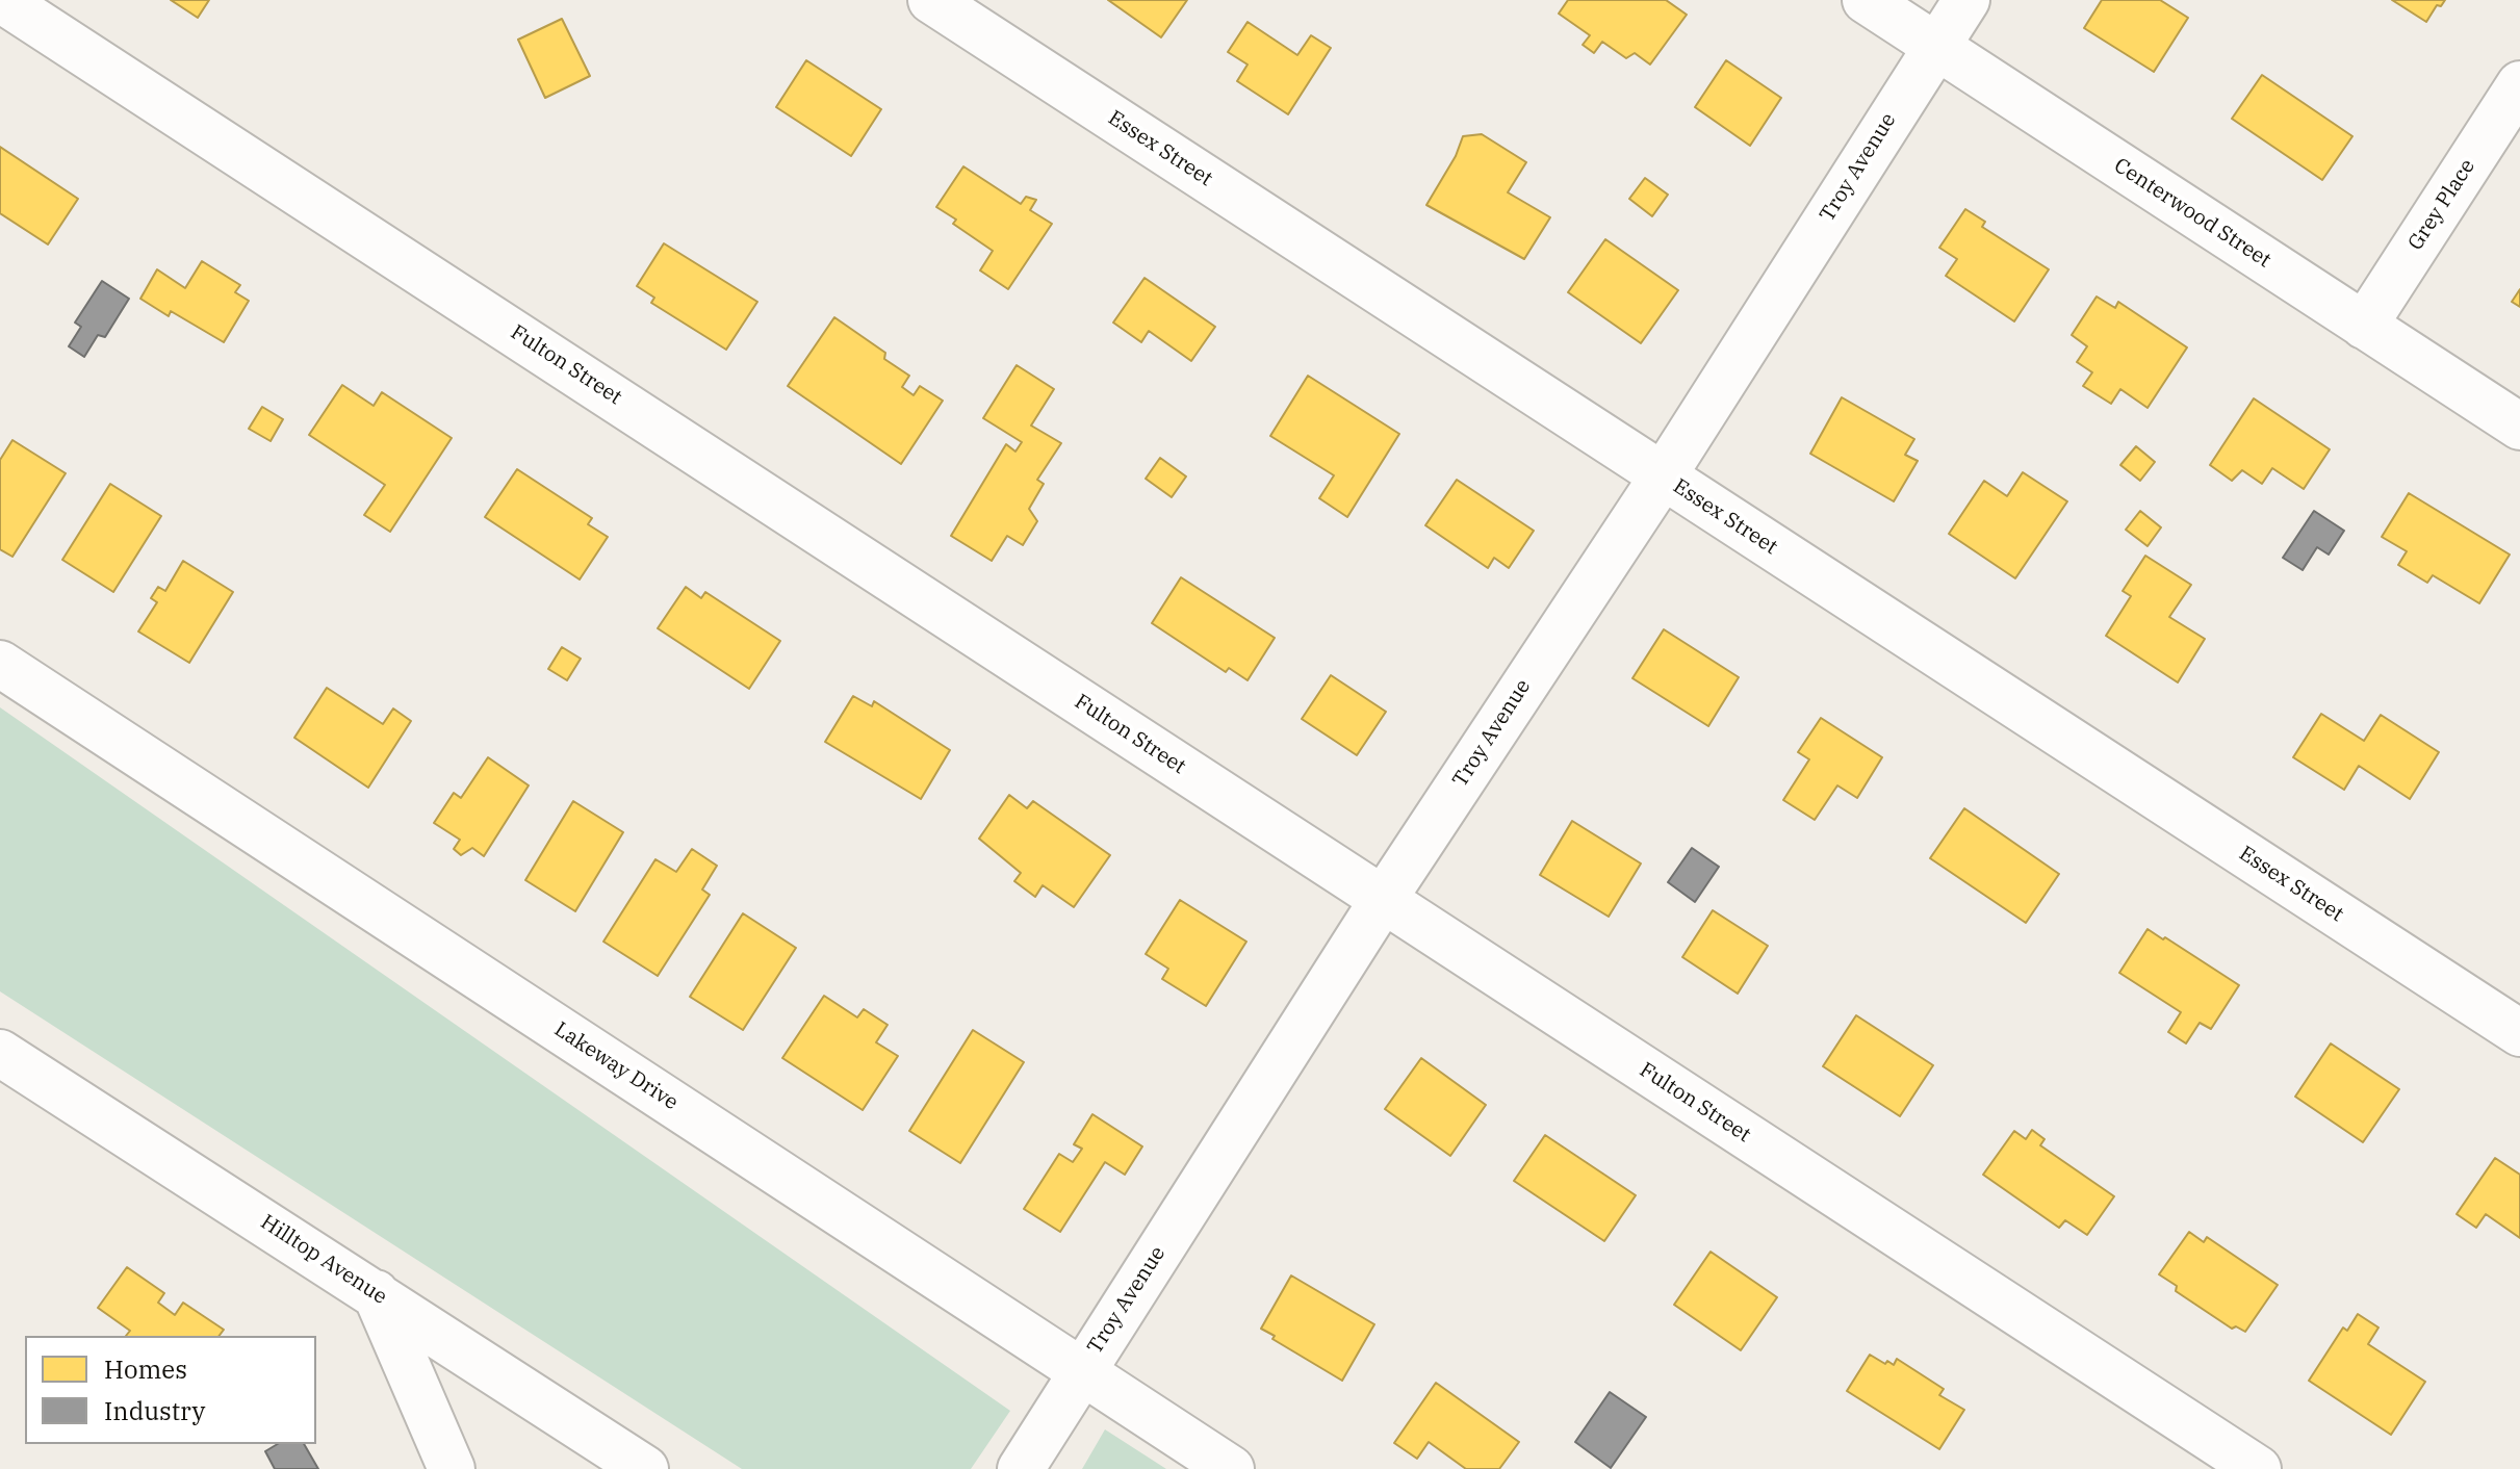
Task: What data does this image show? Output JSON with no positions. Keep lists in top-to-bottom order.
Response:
{
  "streets": {
    "street": [
      "Essex Street",
      "Troy Avenue",
      "Grey Place",
      "Centerwood Street",
      "Fulton Street",
      "Lakeway Drive",
      "Hilltop Avenue"
    ]
  },
  "crossings": [
    ["Essex Street", "Troy Avenue"],
    ["Troy Avenue", "Centerwood Street"],
    ["Troy Avenue", "Fulton Street"],
    ["Troy Avenue", "Lakeway Drive"],
    ["Grey Place", "Centerwood Street"]
  ],
  "legend": ["Homes", "Industry"]
}
